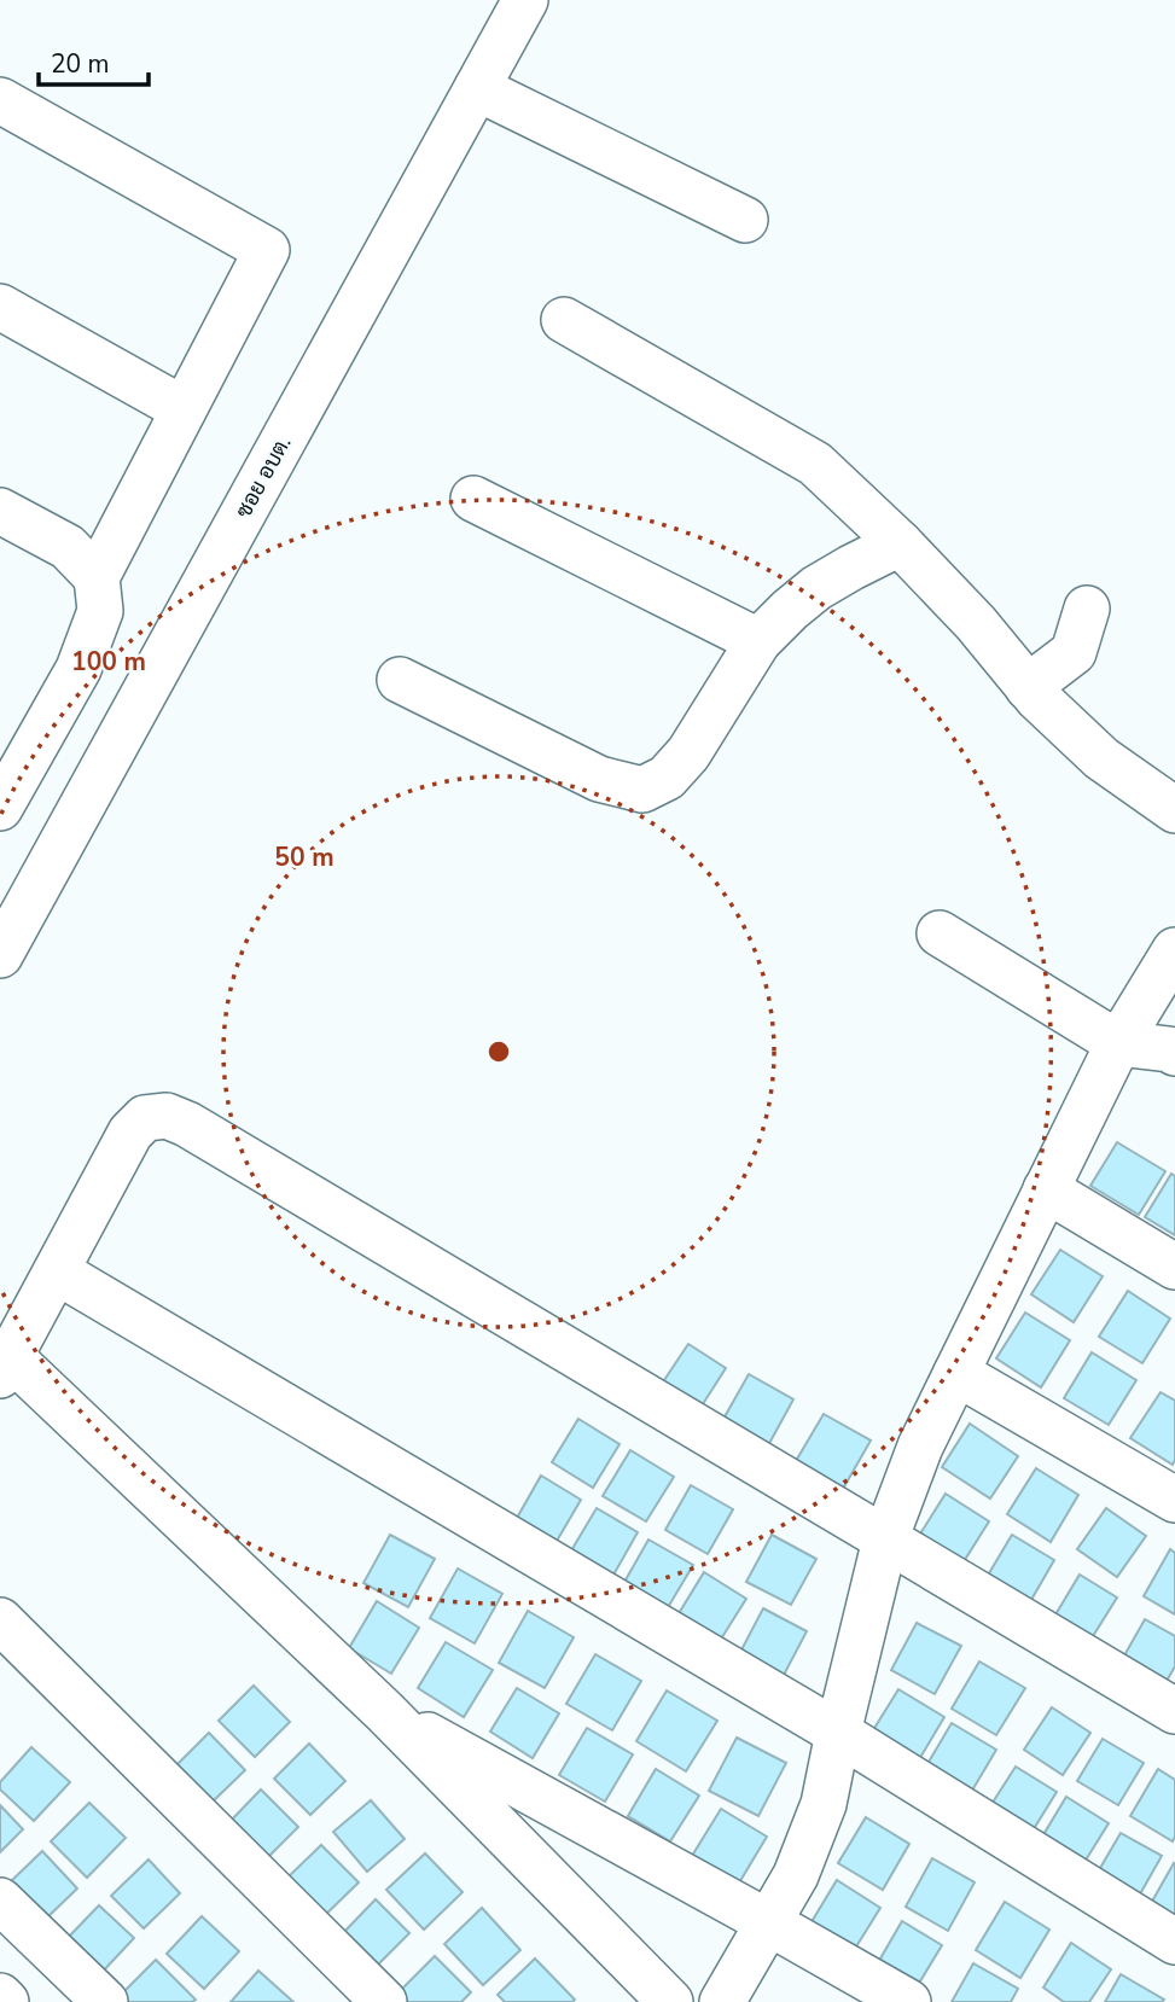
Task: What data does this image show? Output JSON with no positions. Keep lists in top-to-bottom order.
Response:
{
  "streets": {
    "street": ["ซอย อบต."]
  },
  "scale_bar": "20 m",
  "rings": ["100 m", "50 m"]
}
